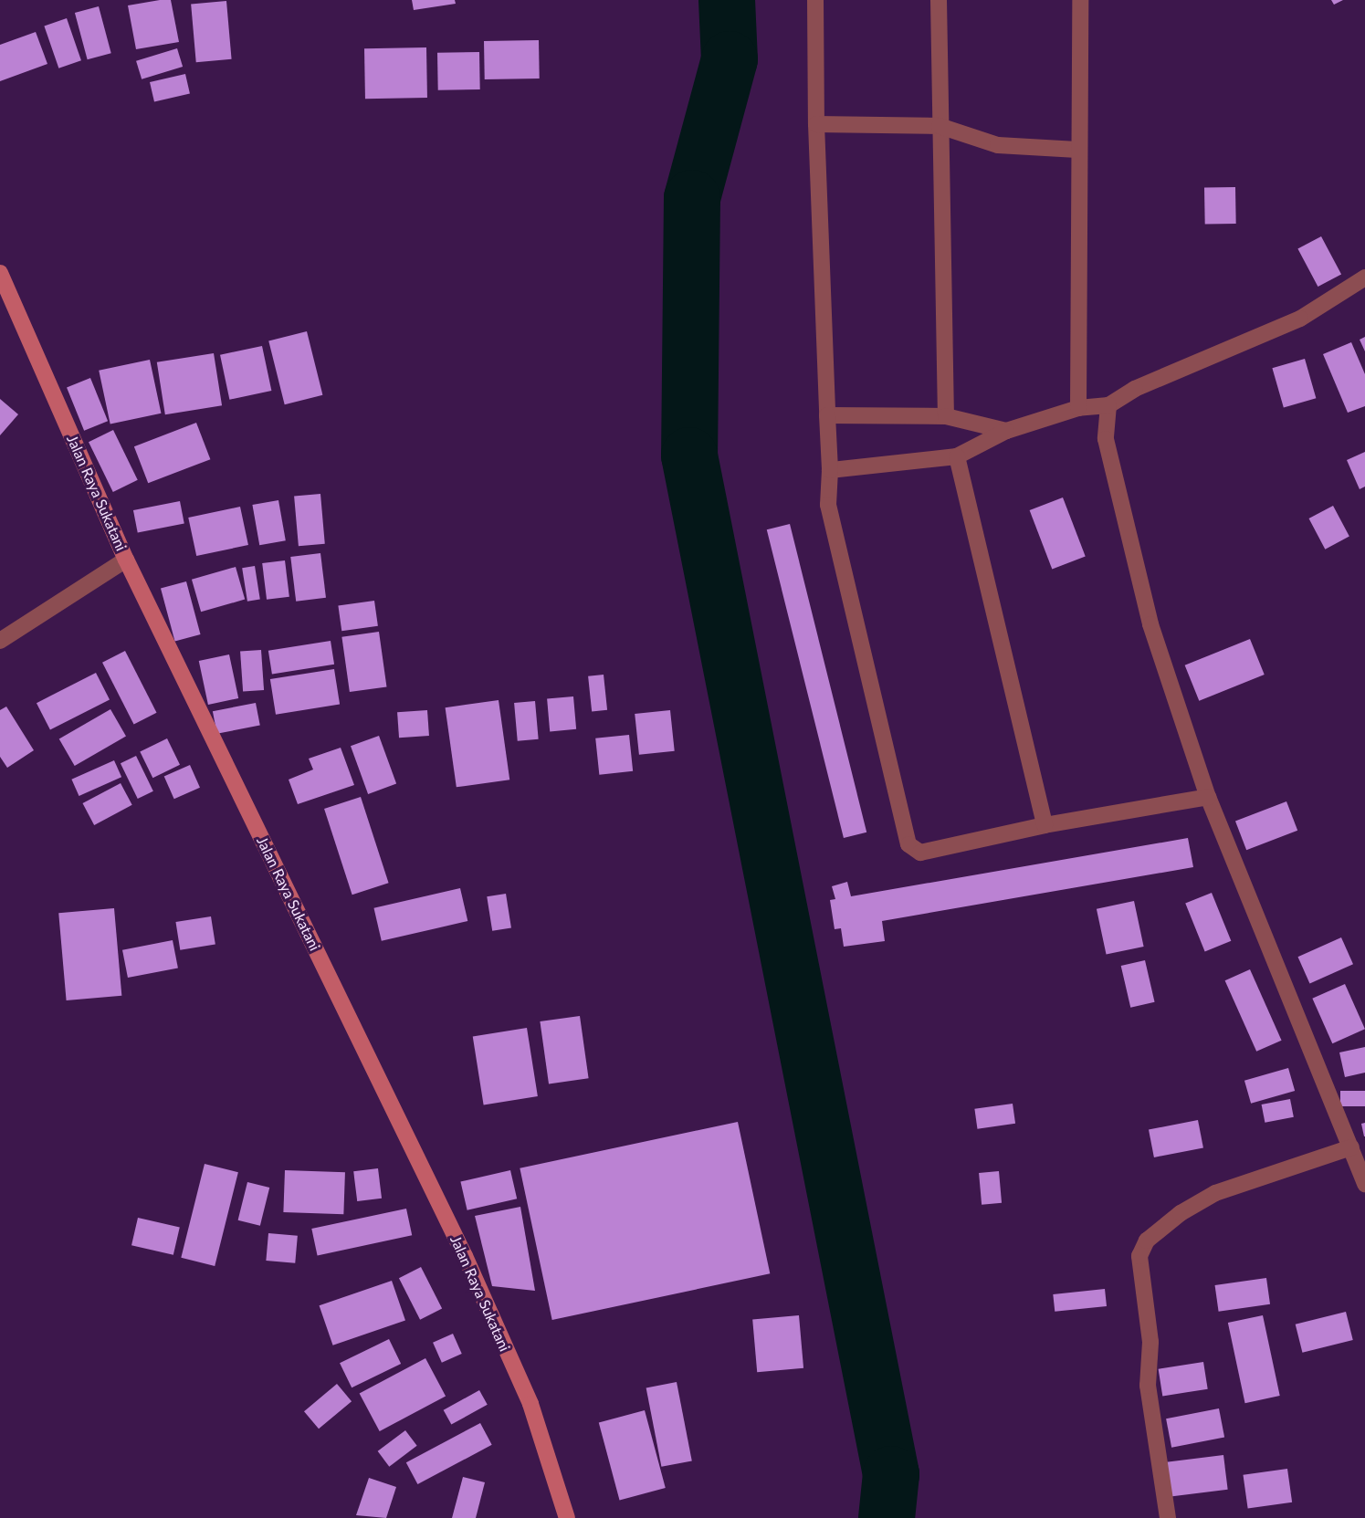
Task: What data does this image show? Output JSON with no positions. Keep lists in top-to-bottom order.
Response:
{
  "streets": {
    "main road": ["Jalan Raya Sukatani"]
  }
}
